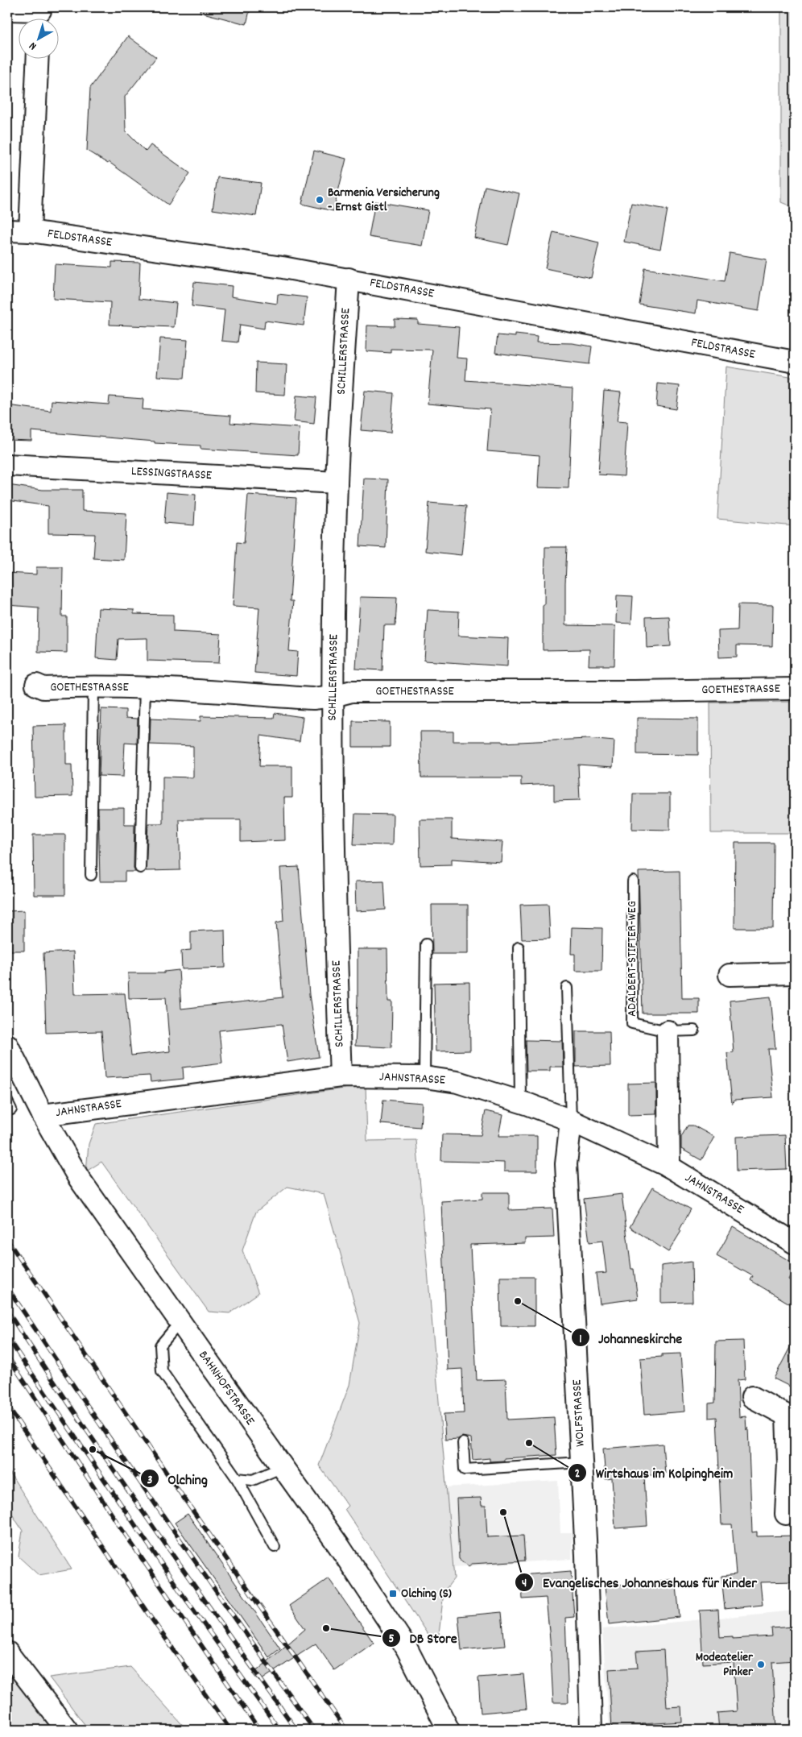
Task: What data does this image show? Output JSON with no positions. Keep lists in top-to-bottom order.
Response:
{
  "streets": {
    "street": [
      "FELDSTRASSE",
      "SCHILLERSTRASSE",
      "LESSINGSTRASSE",
      "GOETHESTRASSE",
      "JAHNSTRASSE",
      "BAHNHOFSTRASSE",
      "WOLFSTRASSE"
    ],
    "lane": ["ADALBERT-STIFTER-WEG"]
  },
  "crossings": [
    ["FELDSTRASSE", "SCHILLERSTRASSE"],
    ["SCHILLERSTRASSE", "LESSINGSTRASSE"],
    ["SCHILLERSTRASSE", "GOETHESTRASSE"],
    ["SCHILLERSTRASSE", "JAHNSTRASSE"],
    ["JAHNSTRASSE", "BAHNHOFSTRASSE"],
    ["JAHNSTRASSE", "WOLFSTRASSE"]
  ],
  "places": {
    "other": [
      "Barmenia Versicherung - Ernst Gistl",
      "Johanneskirche",
      "Wirtshaus im Kolpingheim",
      "Olching",
      "Evangelisches Johanneshaus für Kinder",
      "DB Store",
      "Modeatelier Pinker"
    ],
    "transit": ["Olching (S)"]
  },
  "north": "bottom left"
}
